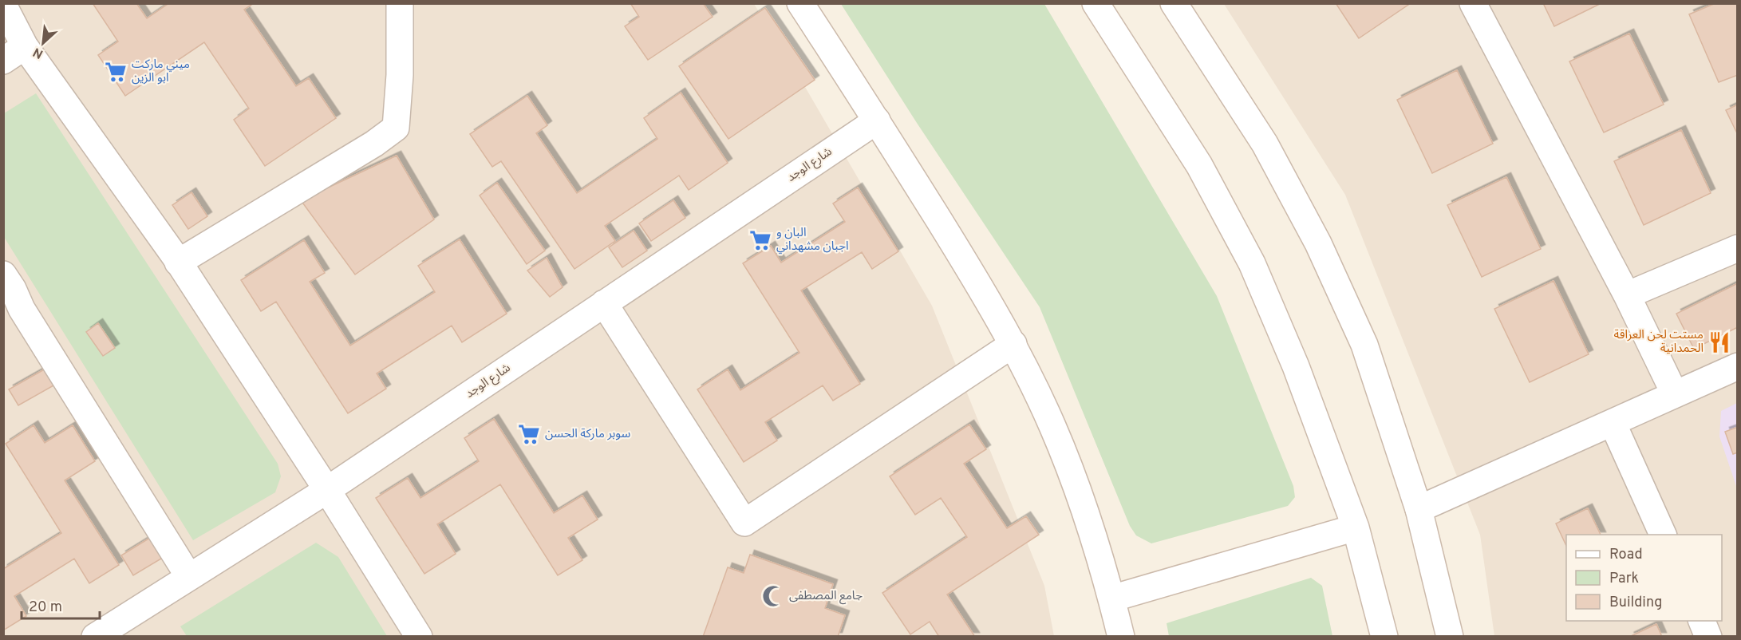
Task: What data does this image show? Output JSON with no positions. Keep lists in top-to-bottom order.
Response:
{
  "streets": {
    "street": ["شارع الوجد"]
  },
  "places": {
    "supermarket": ["ميني ماركت ابو الزين", "البان و اجبان مشهداني", "سوبر ماركة الحسن"],
    "restaurant": ["مستت لحن العراقة الحمدانية"],
    "mosque": ["جامع المصطفى"]
  },
  "legend": ["Road", "Park", "Building"],
  "scale_bar": "20 m",
  "north": "bottom left"
}
